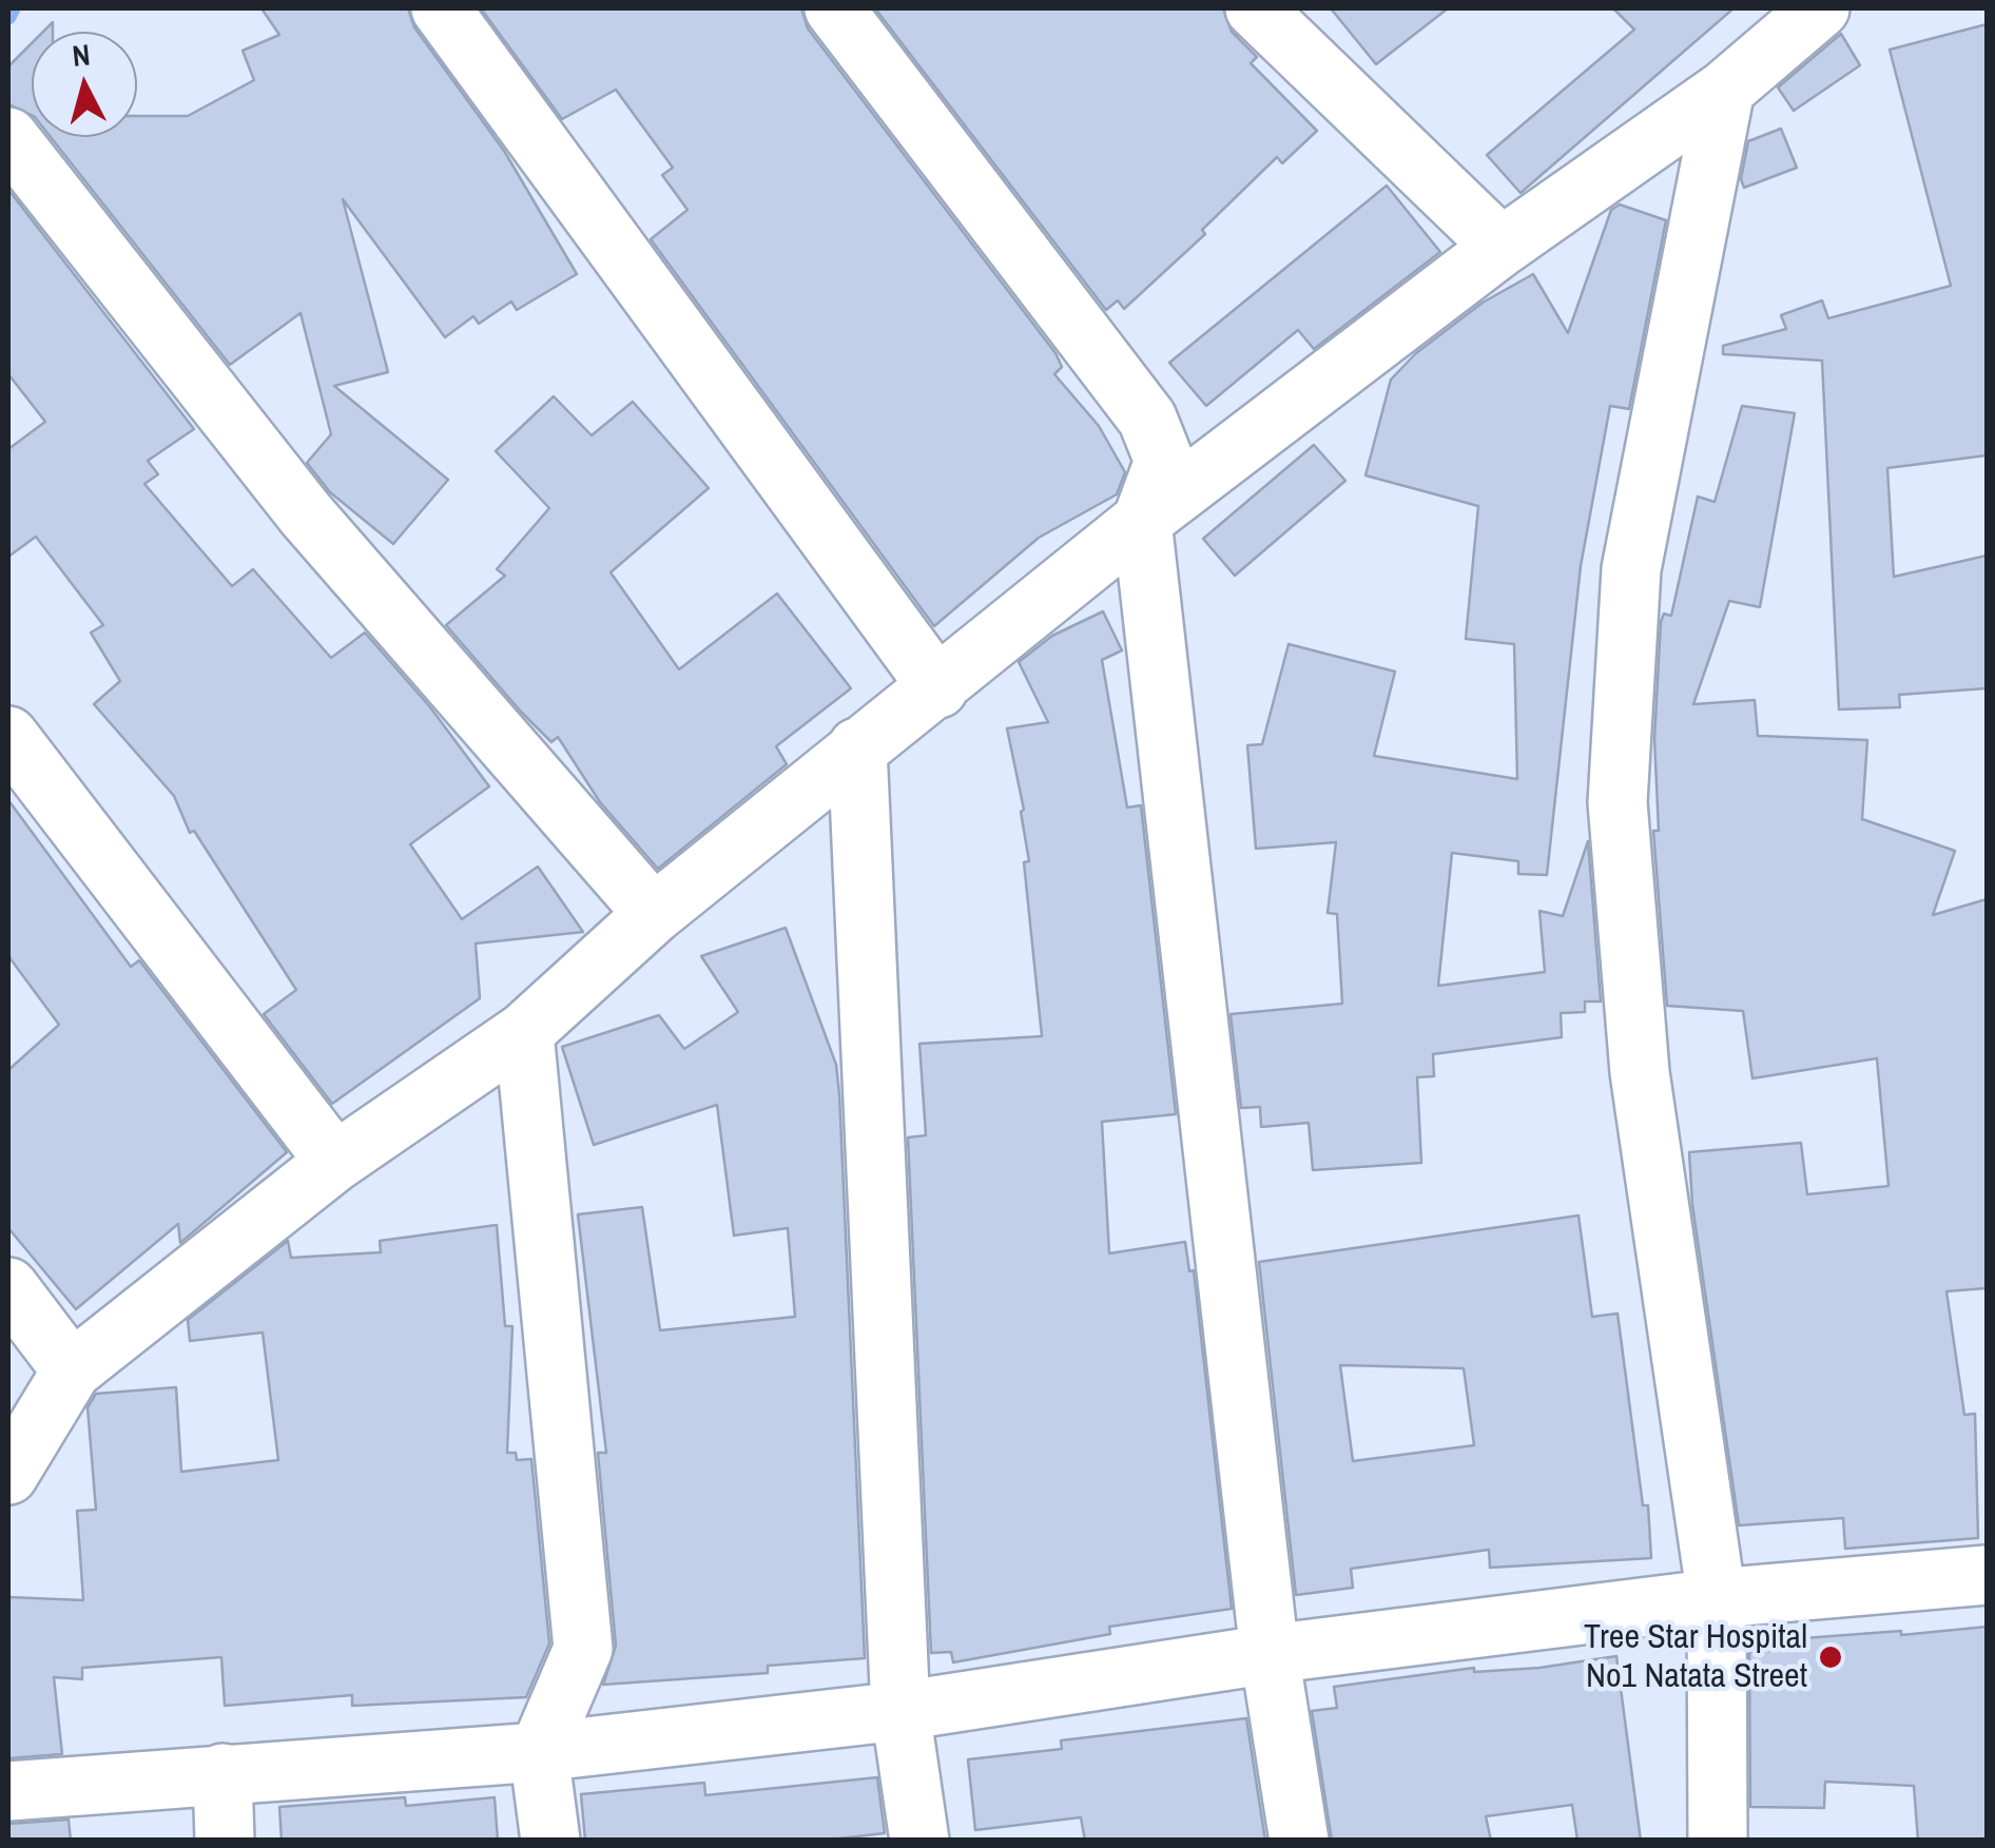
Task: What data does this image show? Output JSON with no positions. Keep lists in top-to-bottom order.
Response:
{
  "places": ["Tree Star Hospital No1 Natata Street"],
  "north": "top"
}
